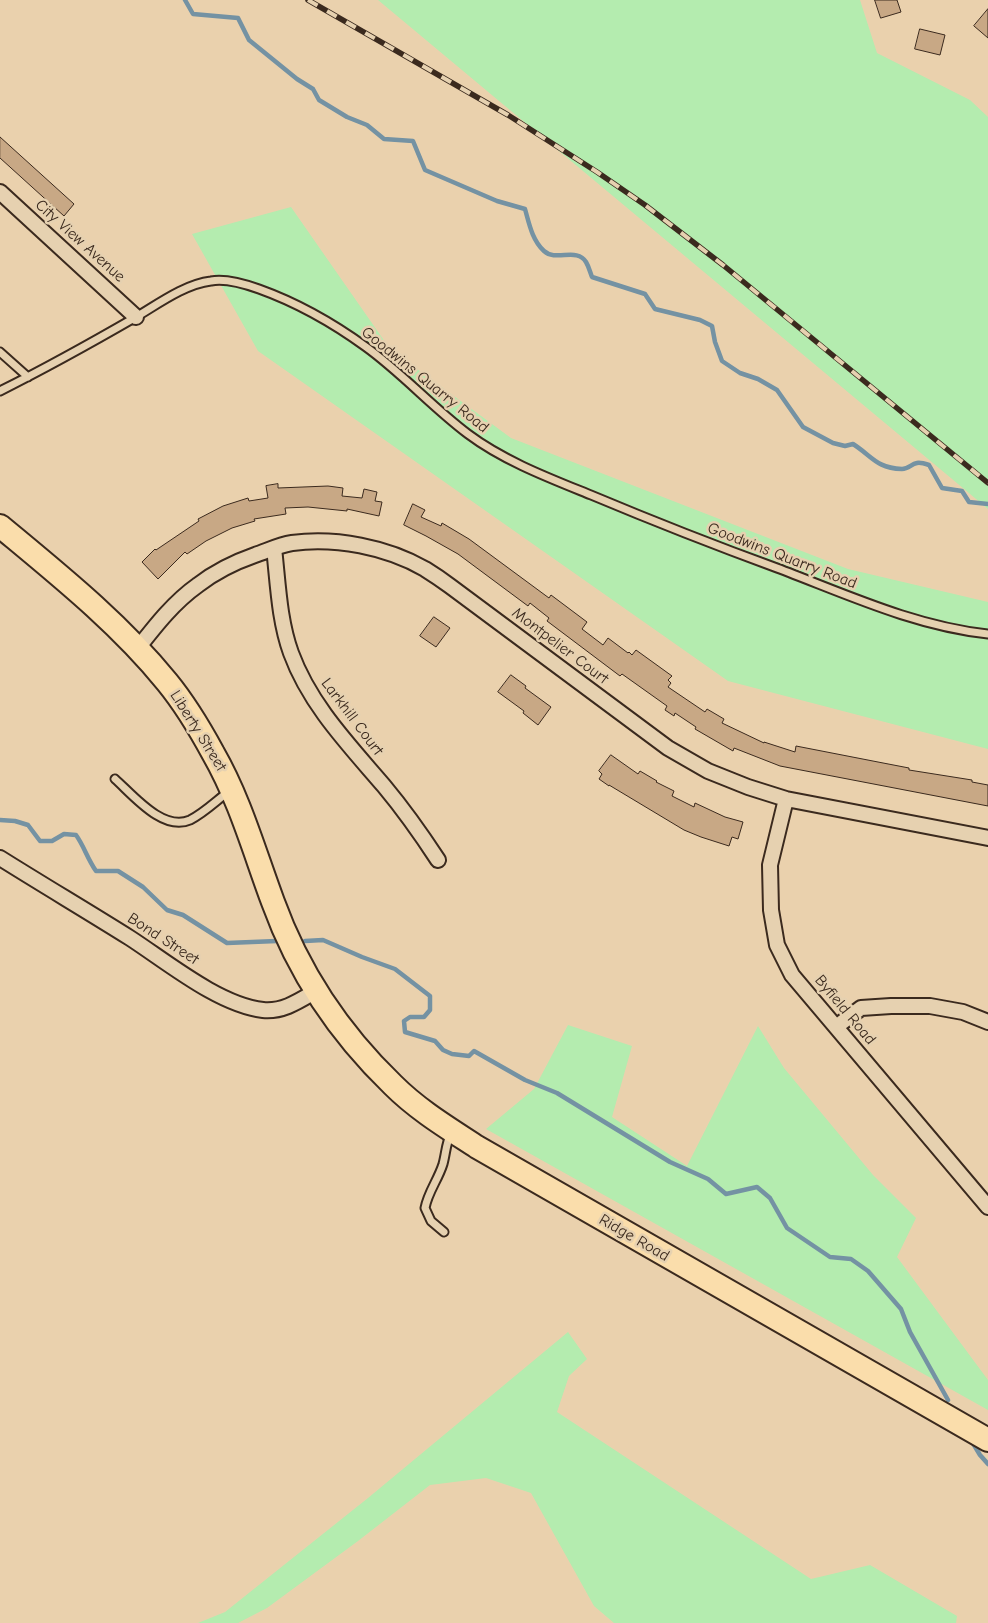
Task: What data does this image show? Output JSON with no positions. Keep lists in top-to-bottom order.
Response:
{
  "streets": {
    "highway": ["Liberty Street", "Ridge Road"],
    "street": [
      "City View Avenue",
      "Montpelier Court",
      "Larkhill Court",
      "Bond Street",
      "Byfield Road"
    ],
    "lane": ["Goodwins Quarry Road"]
  },
  "crossings": [
    ["City View Avenue", "Goodwins Quarry Road"],
    ["Montpelier Court", "Larkhill Court"],
    ["Montpelier Court", "Liberty Street"],
    ["Montpelier Court", "Byfield Road"],
    ["Liberty Street", "Bond Street"],
    ["Liberty Street", "Ridge Road"],
    ["Bond Street", "Ridge Road"]
  ]
}
